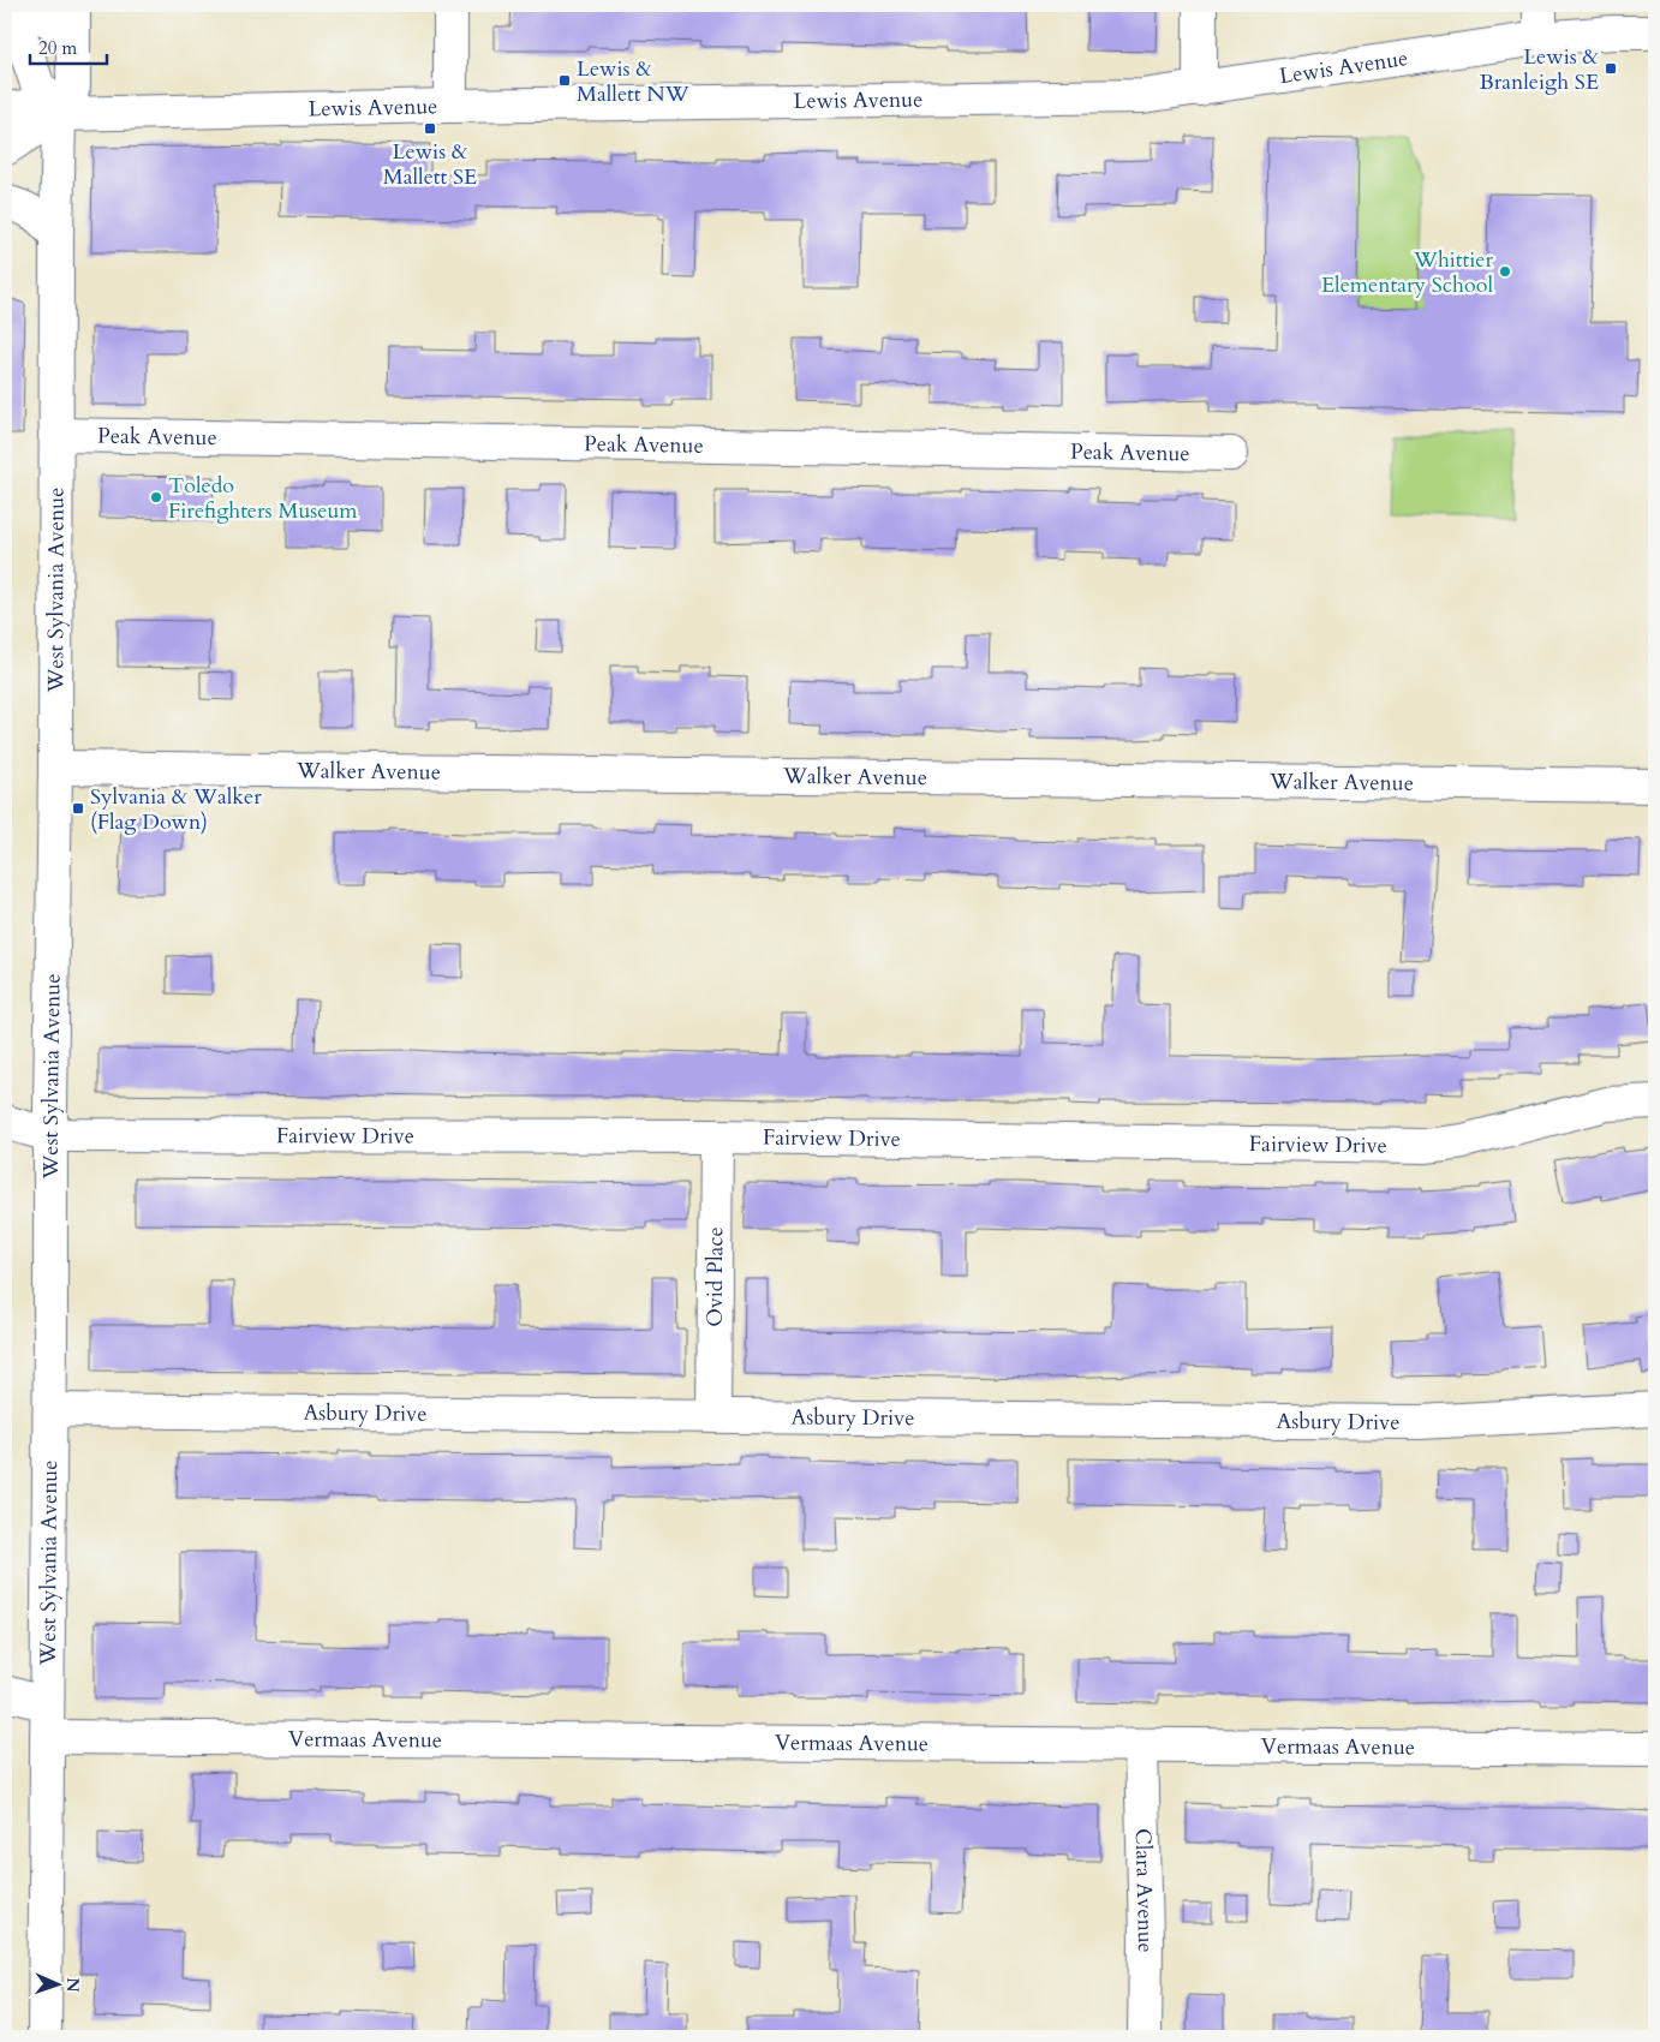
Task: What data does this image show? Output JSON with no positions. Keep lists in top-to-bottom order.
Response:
{
  "streets": {
    "street": [
      "Lewis Avenue",
      "Peak Avenue",
      "West Sylvania Avenue",
      "Walker Avenue",
      "Fairview Drive",
      "Ovid Place",
      "Asbury Drive",
      "Vermaas Avenue",
      "Clara Avenue"
    ]
  },
  "crossings": [
    ["Lewis Avenue", "West Sylvania Avenue"],
    ["Peak Avenue", "West Sylvania Avenue"],
    ["West Sylvania Avenue", "Walker Avenue"],
    ["West Sylvania Avenue", "Fairview Drive"],
    ["West Sylvania Avenue", "Asbury Drive"],
    ["West Sylvania Avenue", "Vermaas Avenue"],
    ["Fairview Drive", "Ovid Place"],
    ["Ovid Place", "Asbury Drive"],
    ["Vermaas Avenue", "Clara Avenue"]
  ],
  "places": {
    "transit": [
      "Lewis & Branleigh SE",
      "Lewis & Mallett NW",
      "Lewis & Mallett SE",
      "Sylvania & Walker (Flag Down)"
    ],
    "other": ["Whittier Elementary School", "Toledo Firefighters Museum"]
  },
  "scale_bar": "20 m",
  "north": "right"
}
